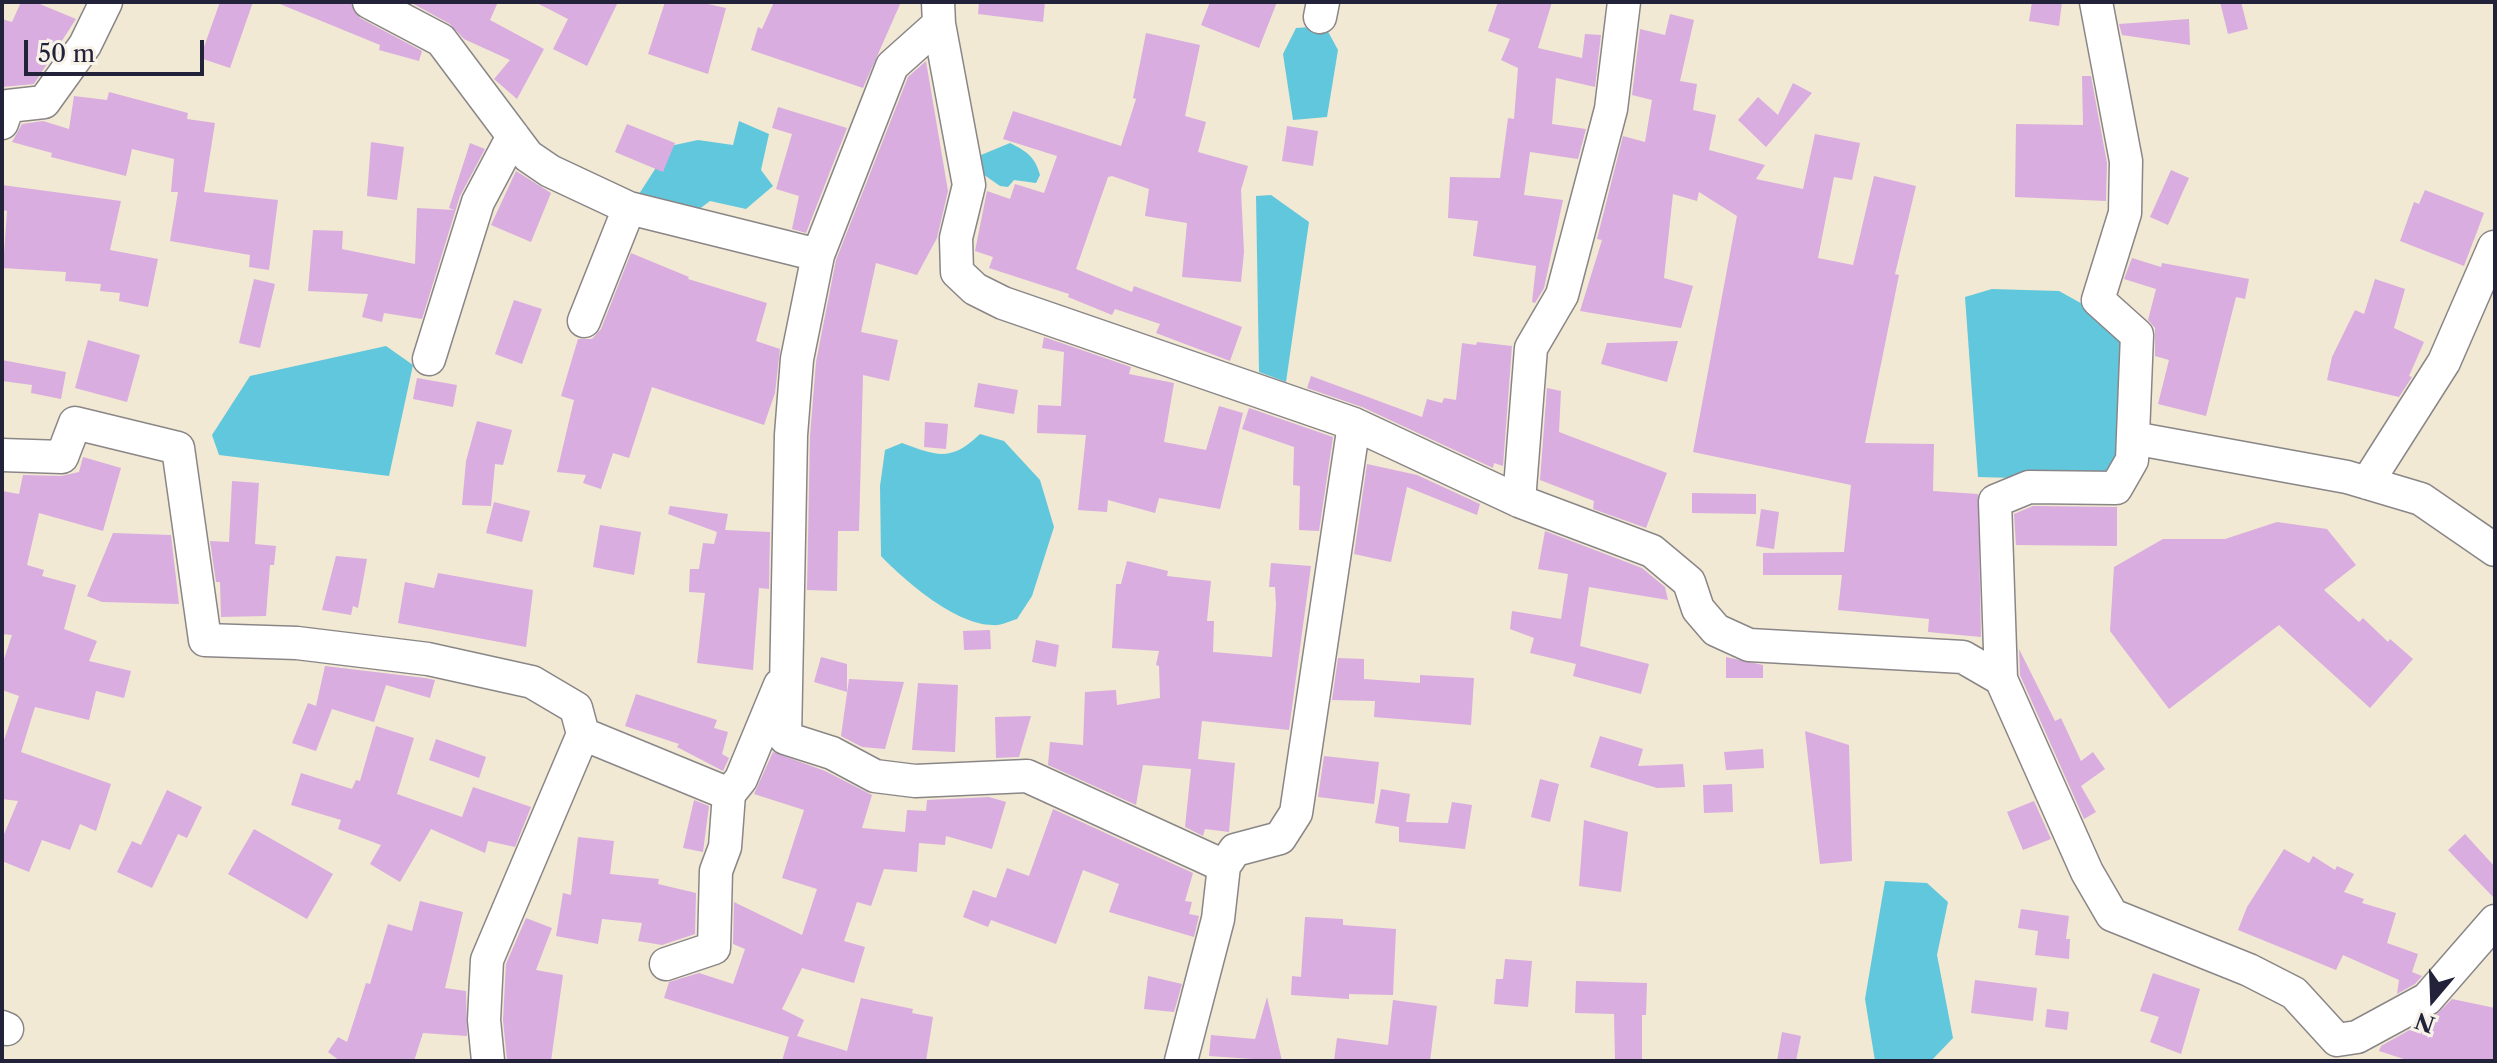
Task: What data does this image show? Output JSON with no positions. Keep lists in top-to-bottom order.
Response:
{
  "scale_bar": "50 m",
  "north": "bottom"
}
